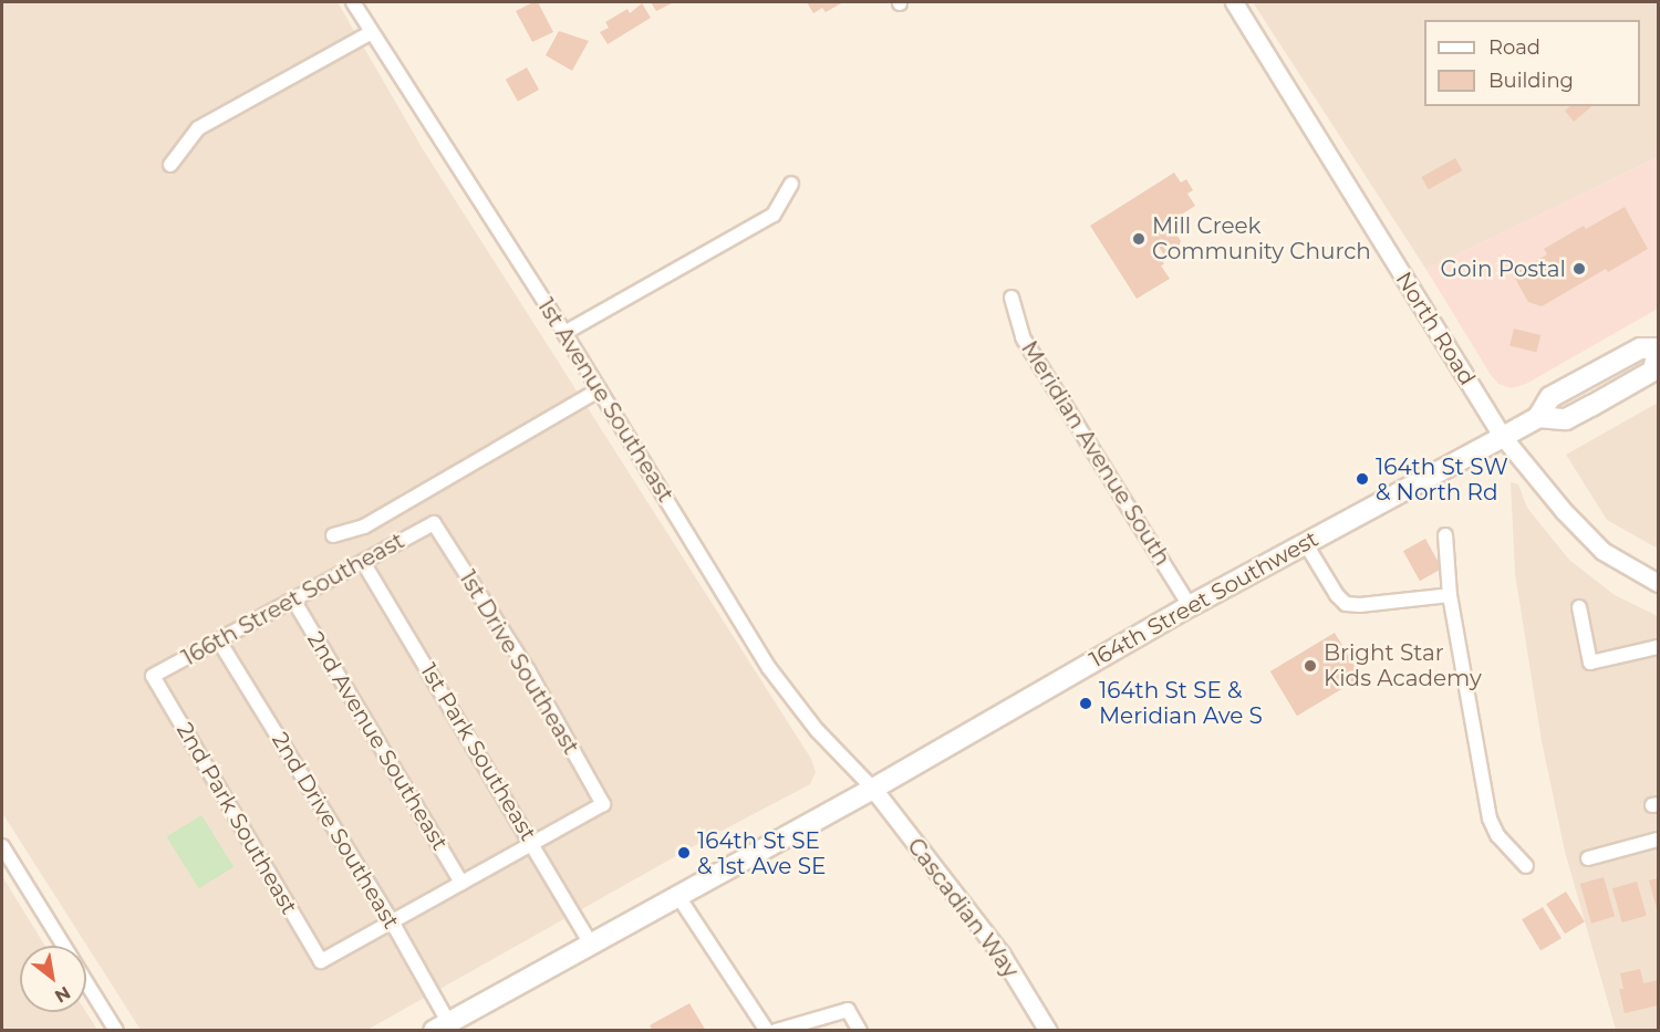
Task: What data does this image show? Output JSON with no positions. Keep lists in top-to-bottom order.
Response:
{
  "streets": {
    "main road": ["164th Street Southwest"],
    "street": [
      "North Road",
      "1st Avenue Southeast",
      "Meridian Avenue South",
      "166th Street Southeast",
      "1st Drive Southeast",
      "2nd Avenue Southeast",
      "1st Park Southeast",
      "2nd Park Southeast",
      "2nd Drive Southeast",
      "Cascadian Way"
    ]
  },
  "crossings": [
    ["North Road", "164th Street Southwest"],
    ["1st Avenue Southeast", "164th Street Southwest"],
    ["1st Avenue Southeast", "Cascadian Way"],
    ["Meridian Avenue South", "164th Street Southwest"],
    ["166th Street Southeast", "1st Drive Southeast"],
    ["166th Street Southeast", "2nd Avenue Southeast"],
    ["166th Street Southeast", "1st Park Southeast"],
    ["166th Street Southeast", "2nd Park Southeast"],
    ["166th Street Southeast", "2nd Drive Southeast"],
    ["164th Street Southwest", "1st Park Southeast"],
    ["164th Street Southwest", "2nd Drive Southeast"],
    ["164th Street Southwest", "Cascadian Way"],
    ["1st Drive Southeast", "1st Park Southeast"],
    ["2nd Park Southeast", "2nd Drive Southeast"]
  ],
  "places": [
    "Mill Creek Community Church",
    "Goin Postal",
    "164th St SW & North Rd",
    "Bright Star Kids Academy",
    "164th St SE & Meridian Ave S",
    "164th St SE & 1st Ave SE"
  ],
  "legend": ["Road", "Building"],
  "north": "bottom right"
}
